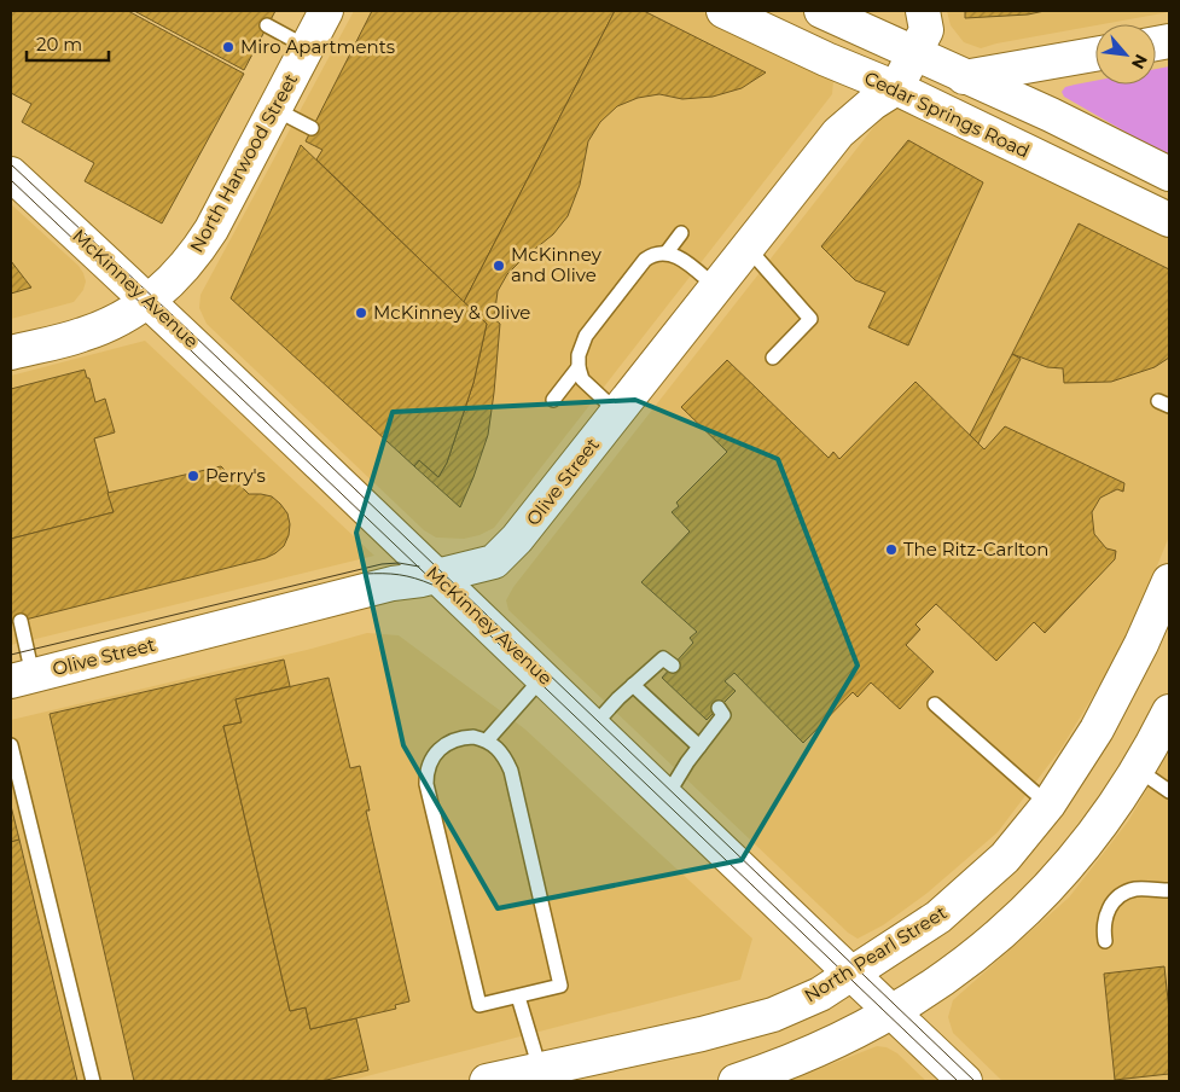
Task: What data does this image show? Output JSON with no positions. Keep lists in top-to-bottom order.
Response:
{
  "streets": {
    "main road": [
      "Cedar Springs Road",
      "North Harwood Street",
      "McKinney Avenue",
      "Olive Street",
      "North Pearl Street"
    ]
  },
  "crossings": [
    ["Cedar Springs Road", "Olive Street"],
    ["North Harwood Street", "McKinney Avenue"],
    ["McKinney Avenue", "Olive Street"],
    ["McKinney Avenue", "North Pearl Street"]
  ],
  "places": [
    "Miro Apartments",
    "McKinney and Olive",
    "McKinney & Olive",
    "Perry's",
    "The Ritz-Carlton"
  ],
  "scale_bar": "20 m",
  "north": "bottom right"
}
